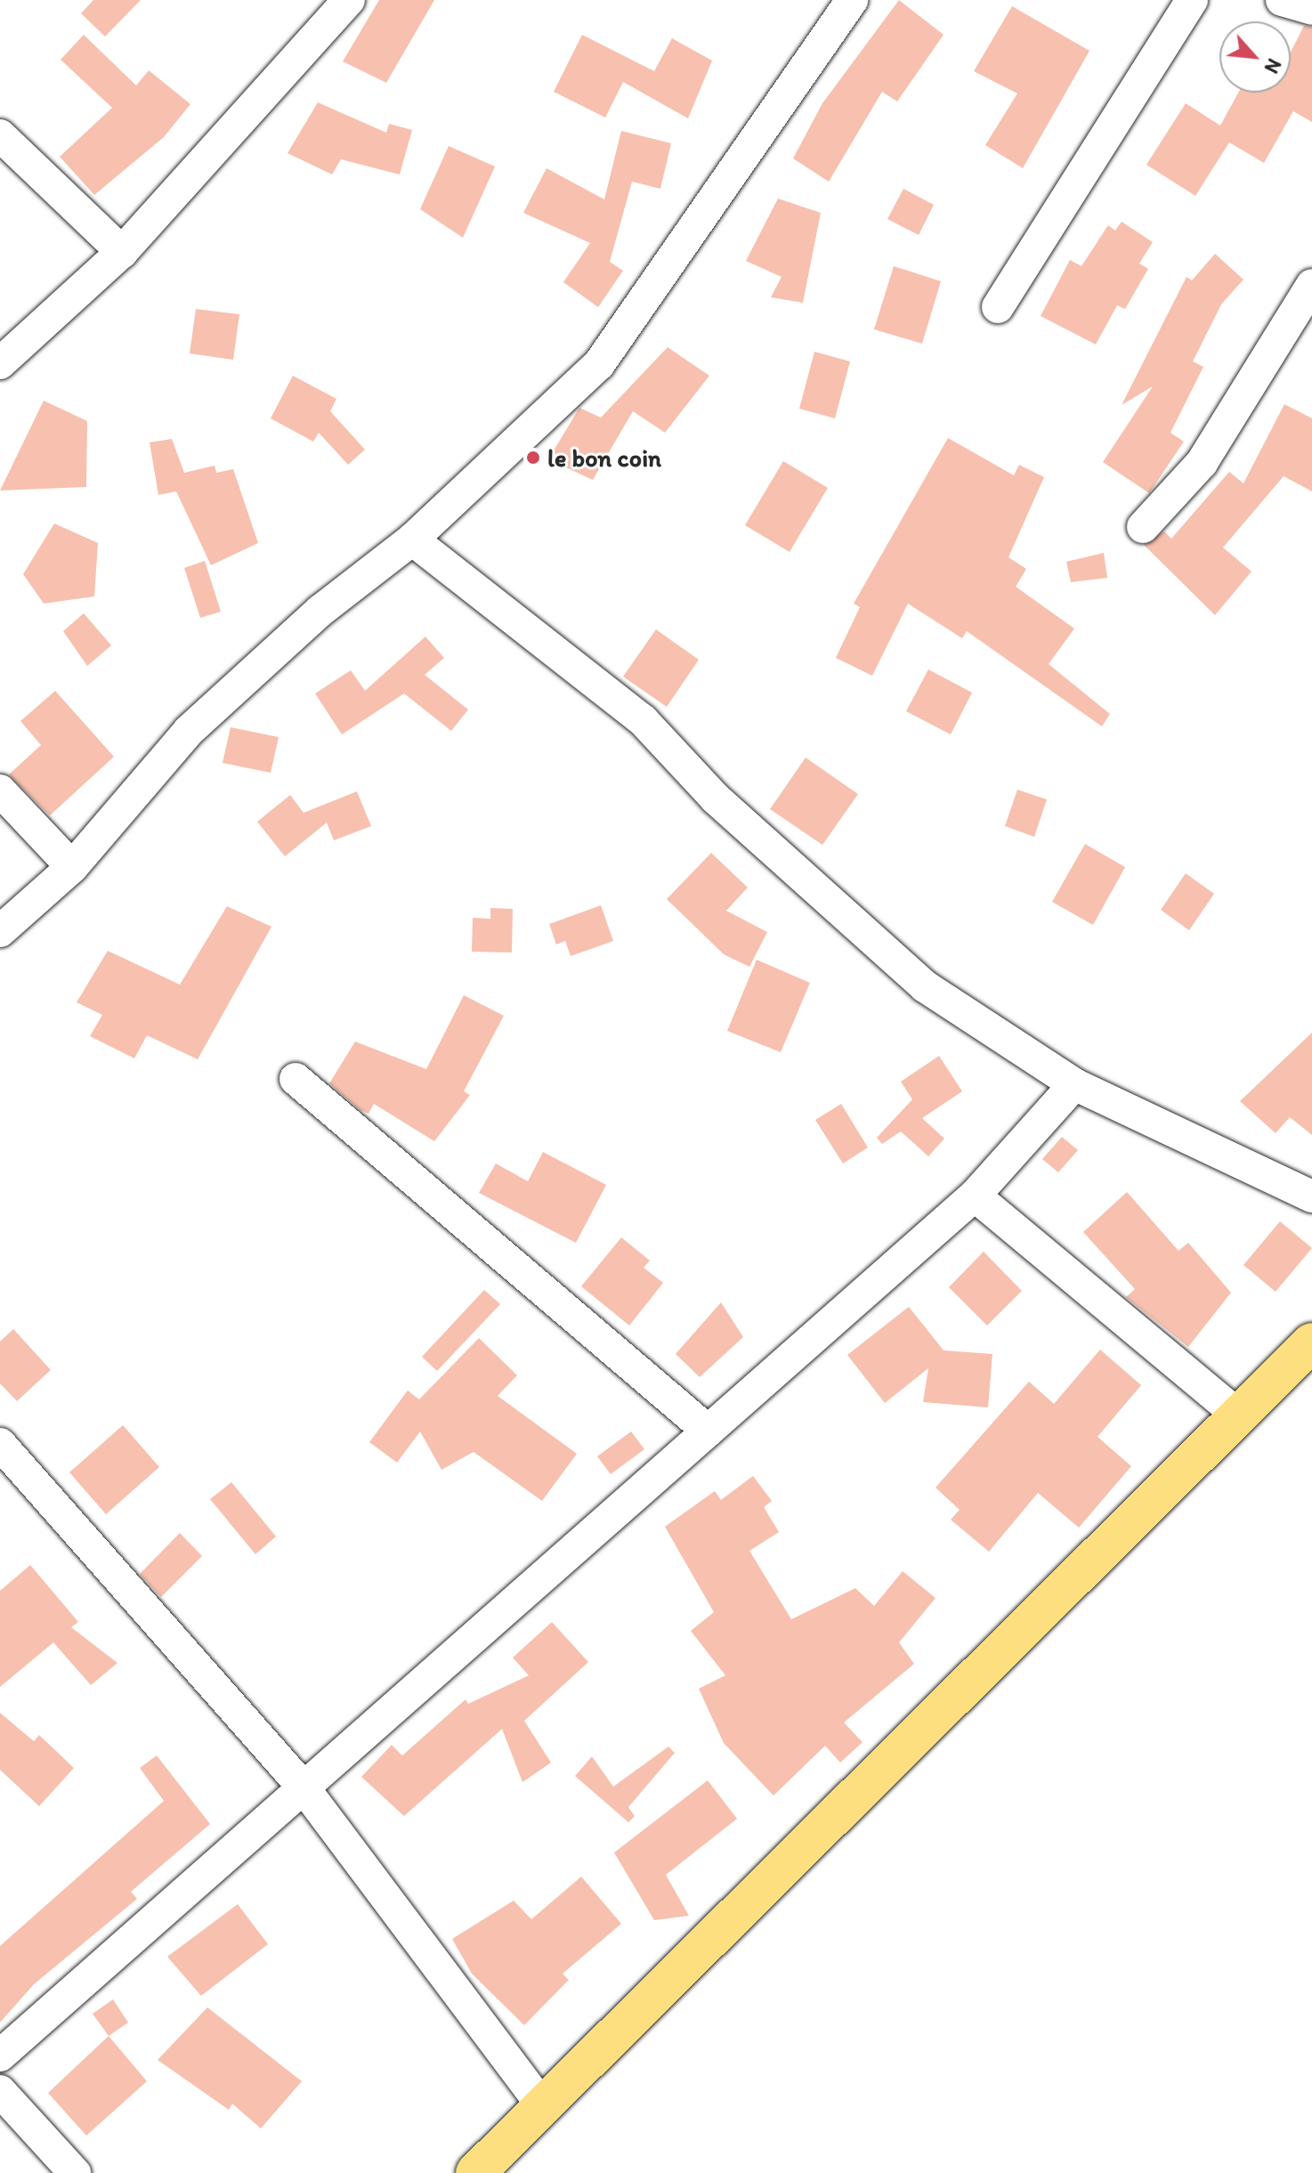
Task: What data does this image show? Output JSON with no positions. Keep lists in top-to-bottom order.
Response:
{
  "places": ["le bon coin"],
  "north": "bottom right"
}
